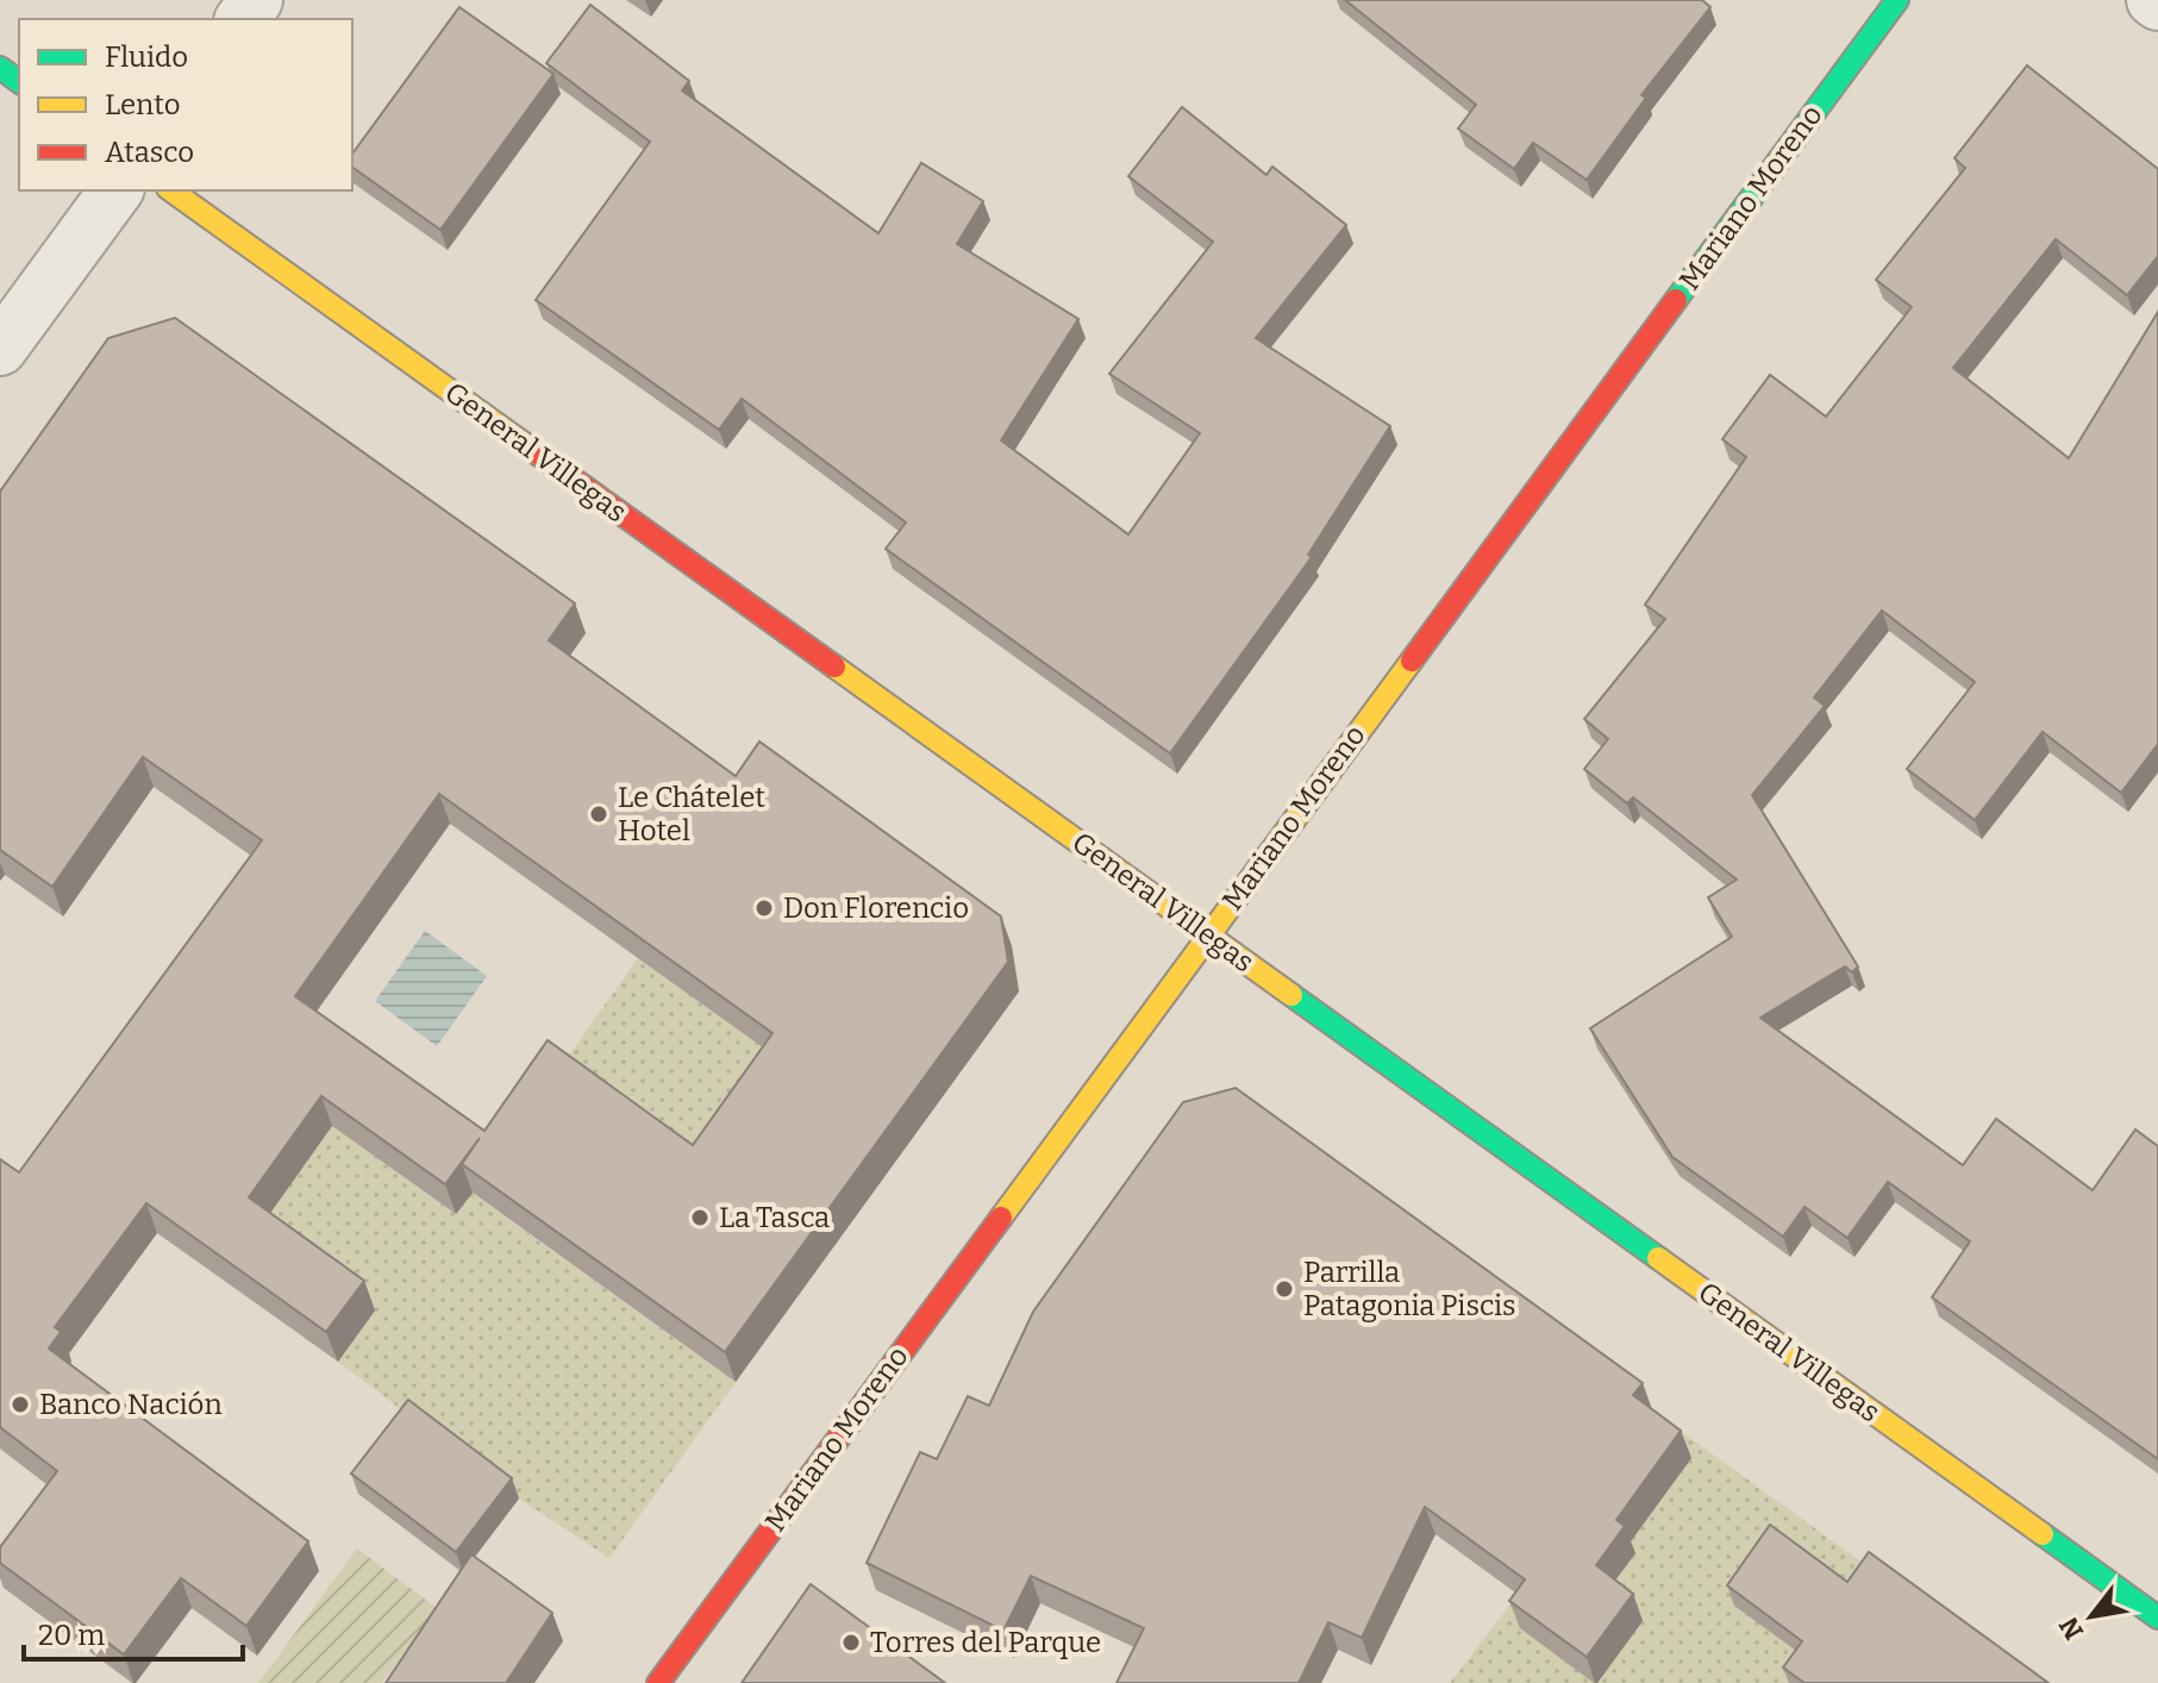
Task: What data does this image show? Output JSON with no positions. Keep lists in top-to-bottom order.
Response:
{
  "streets": {
    "main road": ["Mariano Moreno", "General Villegas"]
  },
  "crossings": [
    ["Mariano Moreno", "General Villegas"]
  ],
  "places": [
    "Le Chátelet Hotel",
    "Don Florencio",
    "La Tasca",
    "Parrilla Patagonia Piscis",
    "Banco Nación",
    "Torres del Parque"
  ],
  "legend": ["Fluido", "Lento", "Atasco"],
  "scale_bar": "20 m",
  "north": "bottom left"
}
